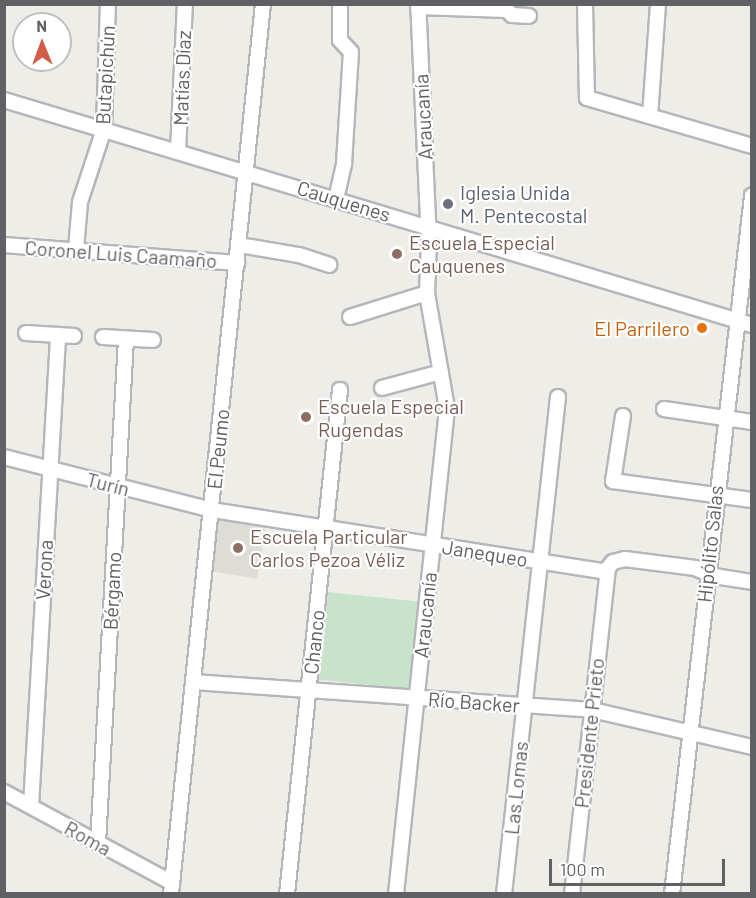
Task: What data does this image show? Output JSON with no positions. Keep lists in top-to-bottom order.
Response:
{
  "streets": {
    "street": [
      "Butapichún",
      "Matías Díaz",
      "Araucanía",
      "Cauquenes",
      "Coronel Luis Caamaño",
      "El Peumo",
      "Turín",
      "Hipólito Salas",
      "Janequeo",
      "Verona",
      "Bérgamo",
      "Chanco",
      "Río Backer",
      "Presidente Prieto",
      "Las Lomas",
      "Roma"
    ]
  },
  "crossings": [
    ["Butapichún", "Cauquenes"],
    ["Butapichún", "Coronel Luis Caamaño"],
    ["Matías Díaz", "Cauquenes"],
    ["Araucanía", "Cauquenes"],
    ["Araucanía", "Janequeo"],
    ["Araucanía", "Río Backer"],
    ["Cauquenes", "El Peumo"],
    ["Cauquenes", "Hipólito Salas"],
    ["Coronel Luis Caamaño", "El Peumo"],
    ["El Peumo", "Turín"],
    ["El Peumo", "Janequeo"],
    ["El Peumo", "Río Backer"],
    ["El Peumo", "Roma"],
    ["Turín", "Janequeo"],
    ["Turín", "Verona"],
    ["Turín", "Bérgamo"],
    ["Hipólito Salas", "Río Backer"],
    ["Janequeo", "Chanco"],
    ["Janequeo", "Presidente Prieto"],
    ["Janequeo", "Las Lomas"],
    ["Verona", "Roma"],
    ["Bérgamo", "Roma"],
    ["Chanco", "Río Backer"],
    ["Río Backer", "Presidente Prieto"],
    ["Río Backer", "Las Lomas"]
  ],
  "places": [
    "Iglesia Unida M. Pentecostal",
    "Escuela Especial Cauquenes",
    "El Parrilero",
    "Escuela Especial Rugendas",
    "Escuela Particular Carlos Pezoa Véliz"
  ],
  "scale_bar": "100 m",
  "north": "top"
}
